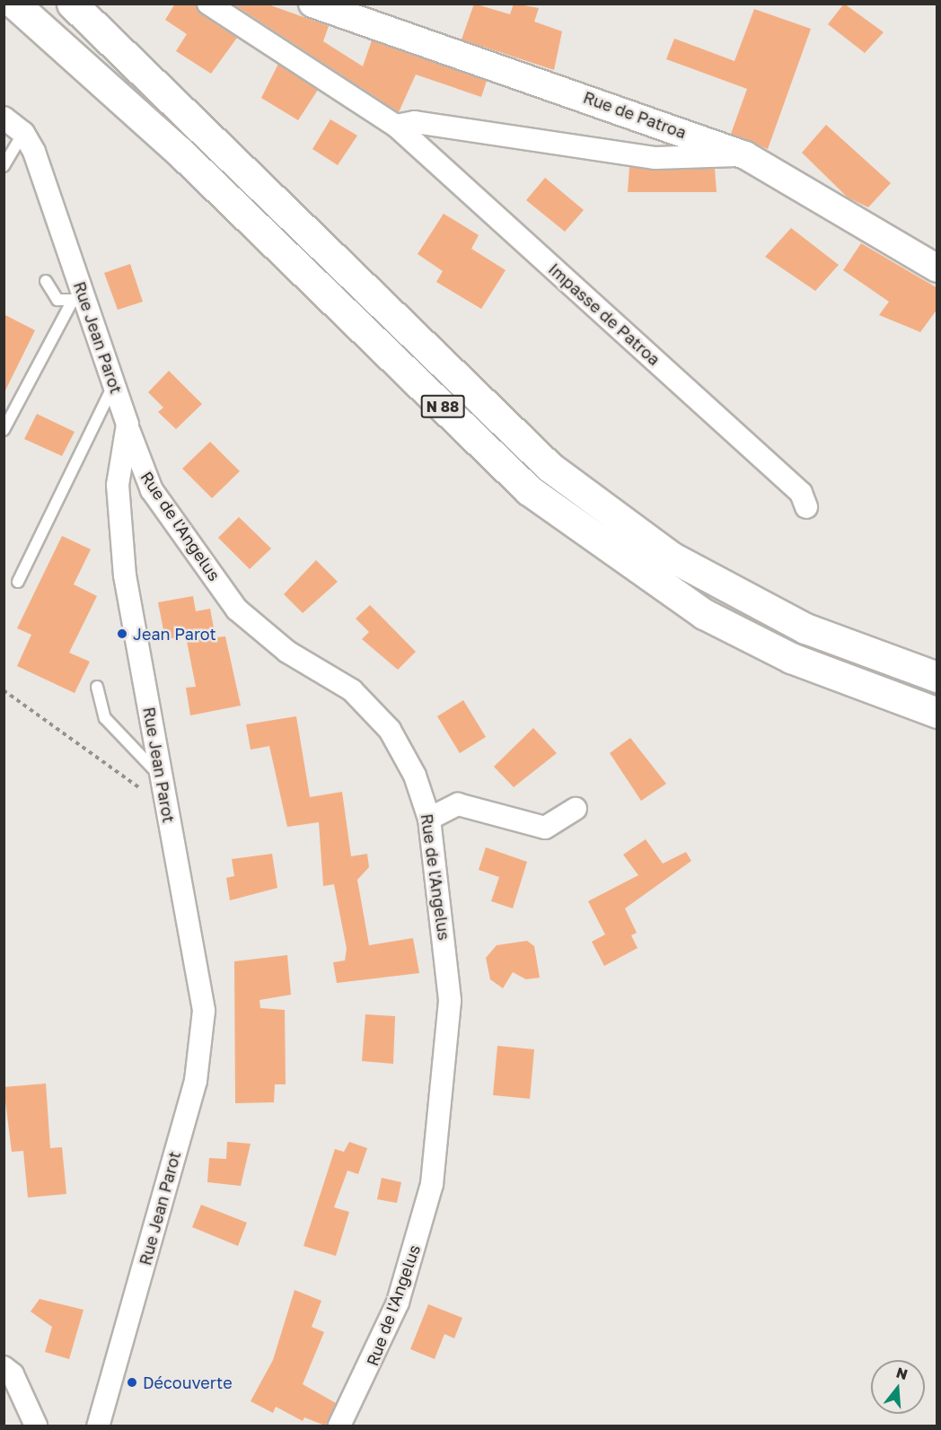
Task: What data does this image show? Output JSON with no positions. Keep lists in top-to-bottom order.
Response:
{
  "streets": {
    "highway": ["N 88"],
    "street": [
      "Rue de Patroa",
      "Impasse de Patroa",
      "Rue Jean Parot",
      "Rue de l'Angelus"
    ]
  },
  "crossings": [
    ["Rue Jean Parot", "Rue de l'Angelus"]
  ],
  "places": ["Jean Parot", "Découverte"],
  "north": "top"
}
